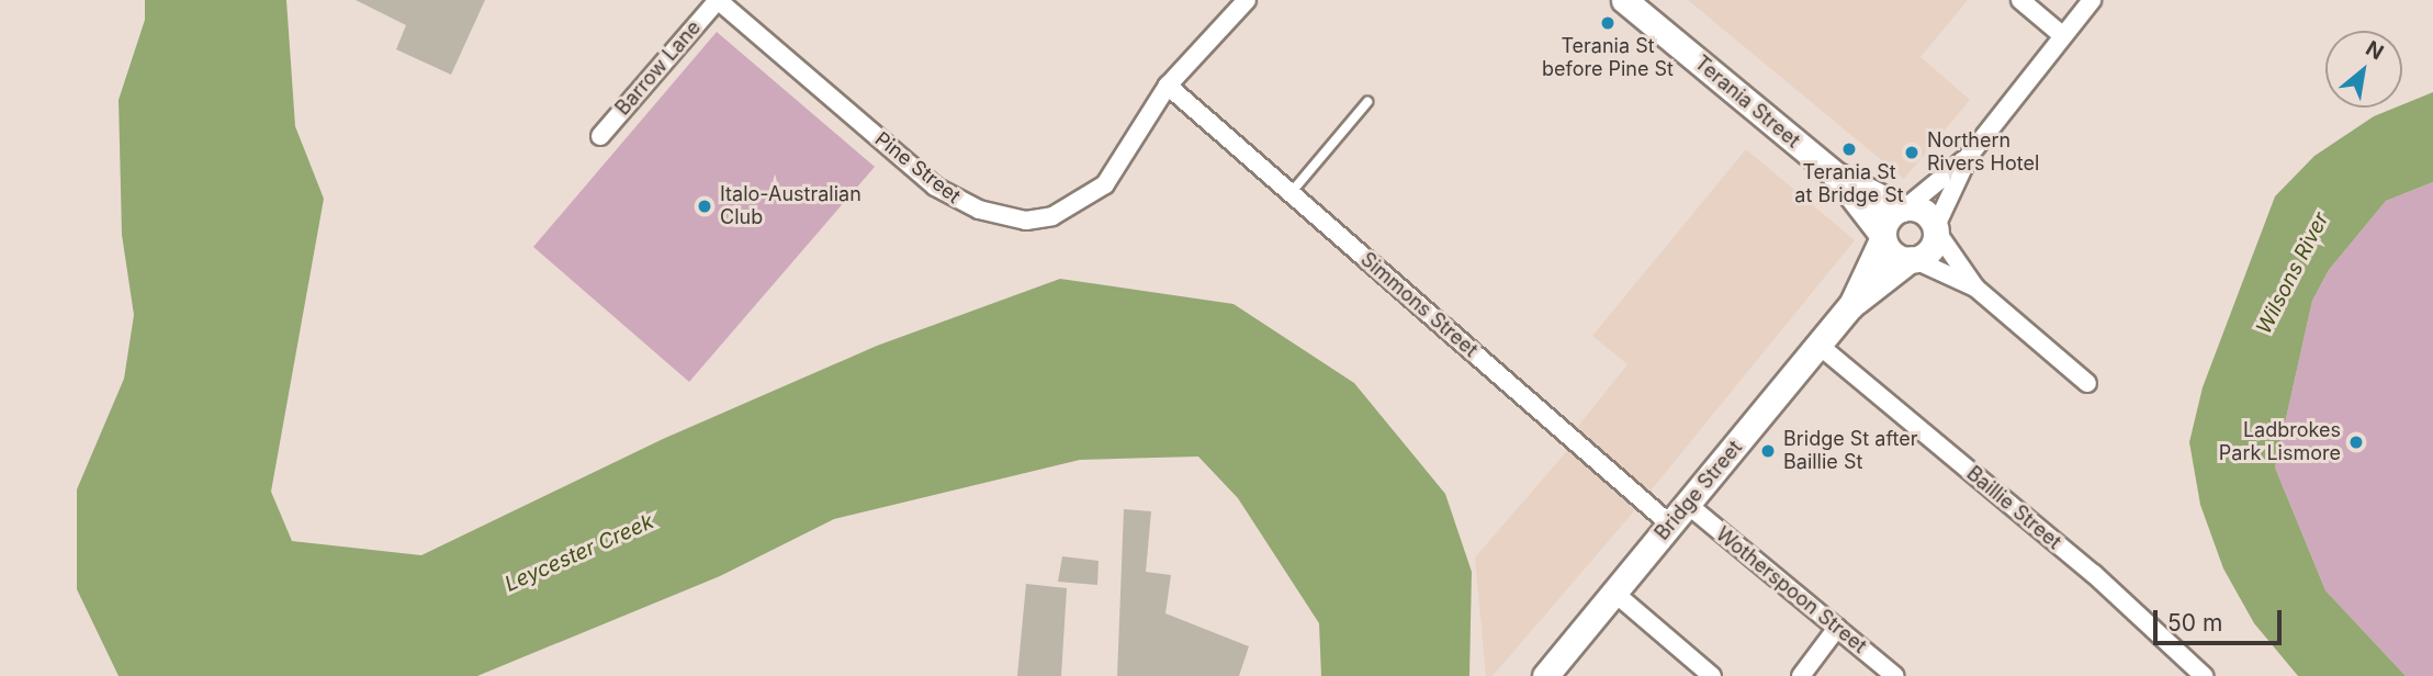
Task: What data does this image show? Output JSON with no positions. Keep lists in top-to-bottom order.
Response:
{
  "streets": {
    "main road": ["Terania Street", "Bridge Street"],
    "street": [
      "Barrow Lane",
      "Pine Street",
      "Simmons Street",
      "Baillie Street",
      "Wotherspoon Street"
    ]
  },
  "crossings": [
    ["Barrow Lane", "Pine Street"],
    ["Terania Street", "Bridge Street"],
    ["Pine Street", "Simmons Street"],
    ["Simmons Street", "Bridge Street"],
    ["Bridge Street", "Baillie Street"],
    ["Bridge Street", "Wotherspoon Street"]
  ],
  "water": ["Wilsons River", "Leycester Creek"],
  "places": [
    "Terania St before Pine St",
    "Terania St at Bridge St",
    "Northern Rivers Hotel",
    "Italo-Australian Club",
    "Ladbrokes Park Lismore",
    "Bridge St after Baillie St"
  ],
  "scale_bar": "50 m",
  "north": "top right"
}
